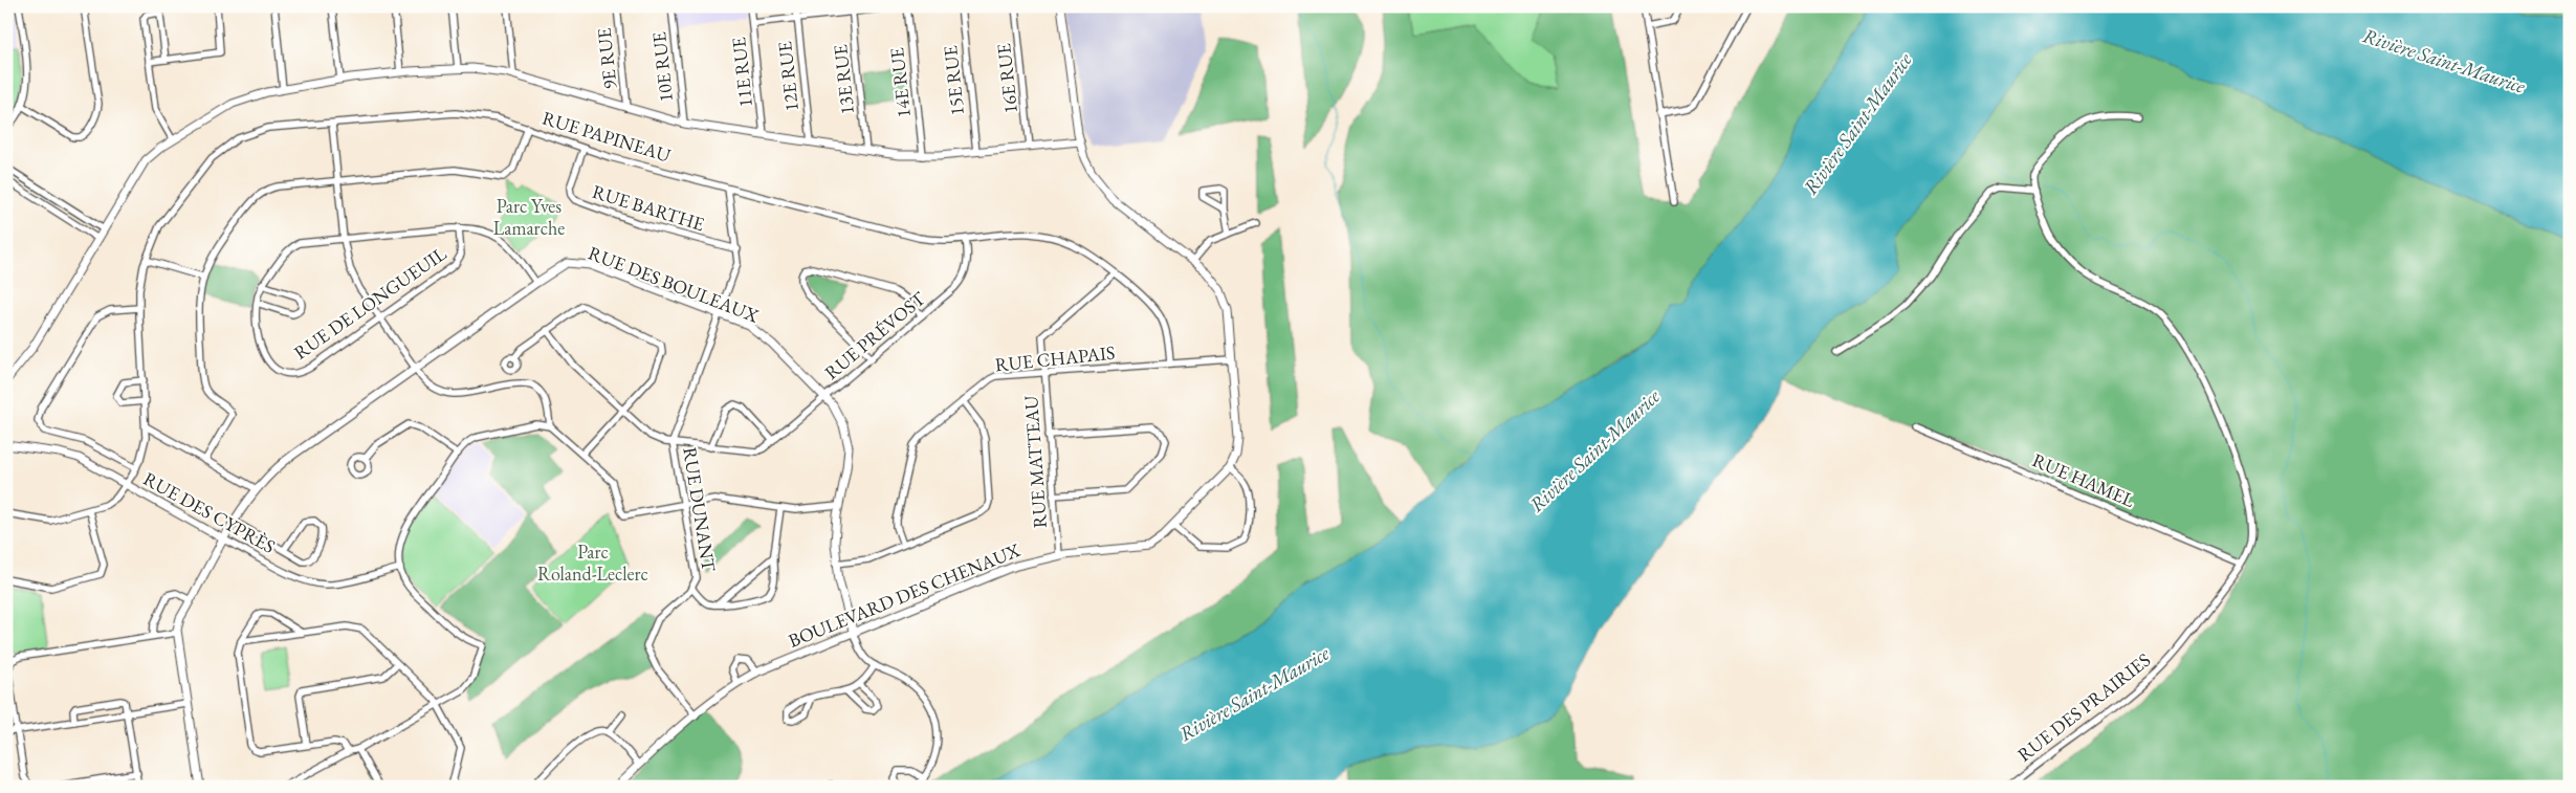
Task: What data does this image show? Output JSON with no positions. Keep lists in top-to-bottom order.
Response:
{
  "streets": {
    "street": [
      "9E RUE",
      "10E RUE",
      "11E RUE",
      "12E RUE",
      "16E RUE",
      "13E RUE",
      "15E RUE",
      "14E RUE",
      "RUE PAPINEAU",
      "RUE BARTHE",
      "RUE DES BOULEAUX",
      "RUE DE LONGUEUIL",
      "RUE PRÉVOST",
      "RUE CHAPAIS",
      "RUE MATTEAU",
      "RUE HAMEL",
      "RUE DUNANT",
      "RUE DES CYPRÈS",
      "BOULEVARD DES CHENAUX",
      "RUE DES PRAIRIES"
    ]
  },
  "crossings": [
    ["RUE PAPINEAU", "RUE BARTHE"],
    ["RUE PAPINEAU", "RUE PRÉVOST"],
    ["RUE PAPINEAU", "RUE CHAPAIS"],
    ["RUE PAPINEAU", "RUE MATTEAU"],
    ["RUE PAPINEAU", "RUE DUNANT"],
    ["RUE PAPINEAU", "RUE DES CYPRÈS"],
    ["RUE BARTHE", "RUE DUNANT"],
    ["RUE DES BOULEAUX", "RUE DE LONGUEUIL"],
    ["RUE DES BOULEAUX", "RUE PRÉVOST"],
    ["RUE DES BOULEAUX", "RUE DUNANT"],
    ["RUE DES BOULEAUX", "RUE DES CYPRÈS"],
    ["RUE DES BOULEAUX", "BOULEVARD DES CHENAUX"],
    ["RUE PRÉVOST", "RUE DUNANT"],
    ["RUE CHAPAIS", "RUE MATTEAU"],
    ["RUE CHAPAIS", "BOULEVARD DES CHENAUX"],
    ["RUE MATTEAU", "BOULEVARD DES CHENAUX"],
    ["RUE HAMEL", "RUE DES PRAIRIES"],
    ["RUE DUNANT", "BOULEVARD DES CHENAUX"]
  ],
  "water": ["Rivière Saint-Maurice"],
  "parks": ["Parc Yves Lamarche", "Parc Roland-Leclerc"]
}
